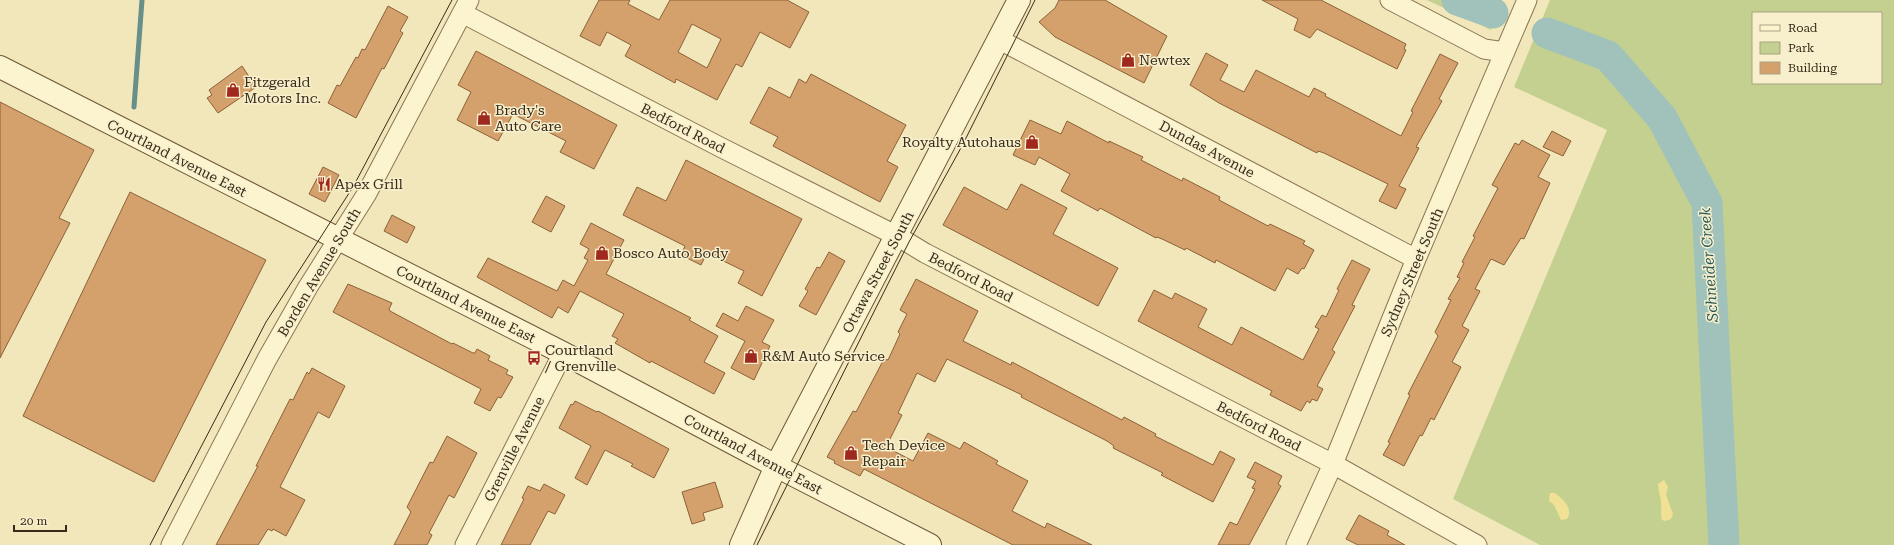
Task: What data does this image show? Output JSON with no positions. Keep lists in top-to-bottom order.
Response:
{
  "streets": {
    "main road": ["Courtland Avenue East", "Ottawa Street South"],
    "street": [
      "Bedford Road",
      "Dundas Avenue",
      "Borden Avenue South",
      "Sydney Street South",
      "Grenville Avenue"
    ]
  },
  "crossings": [
    ["Bedford Road", "Borden Avenue South"],
    ["Bedford Road", "Ottawa Street South"],
    ["Bedford Road", "Sydney Street South"],
    ["Dundas Avenue", "Ottawa Street South"],
    ["Dundas Avenue", "Sydney Street South"],
    ["Courtland Avenue East", "Borden Avenue South"],
    ["Courtland Avenue East", "Ottawa Street South"],
    ["Courtland Avenue East", "Grenville Avenue"]
  ],
  "water": ["Schneider Creek"],
  "places": {
    "shop": [
      "Newtex",
      "Fitzgerald Motors Inc.",
      "Brady's Auto Care",
      "Royalty Autohaus",
      "Bosco Auto Body",
      "R&M Auto Service",
      "Tech Device Repair"
    ],
    "restaurant": ["Apex Grill"],
    "bus stop": ["Courtland / Grenville"]
  },
  "legend": ["Road", "Park", "Building"],
  "scale_bar": "20 m"
}
